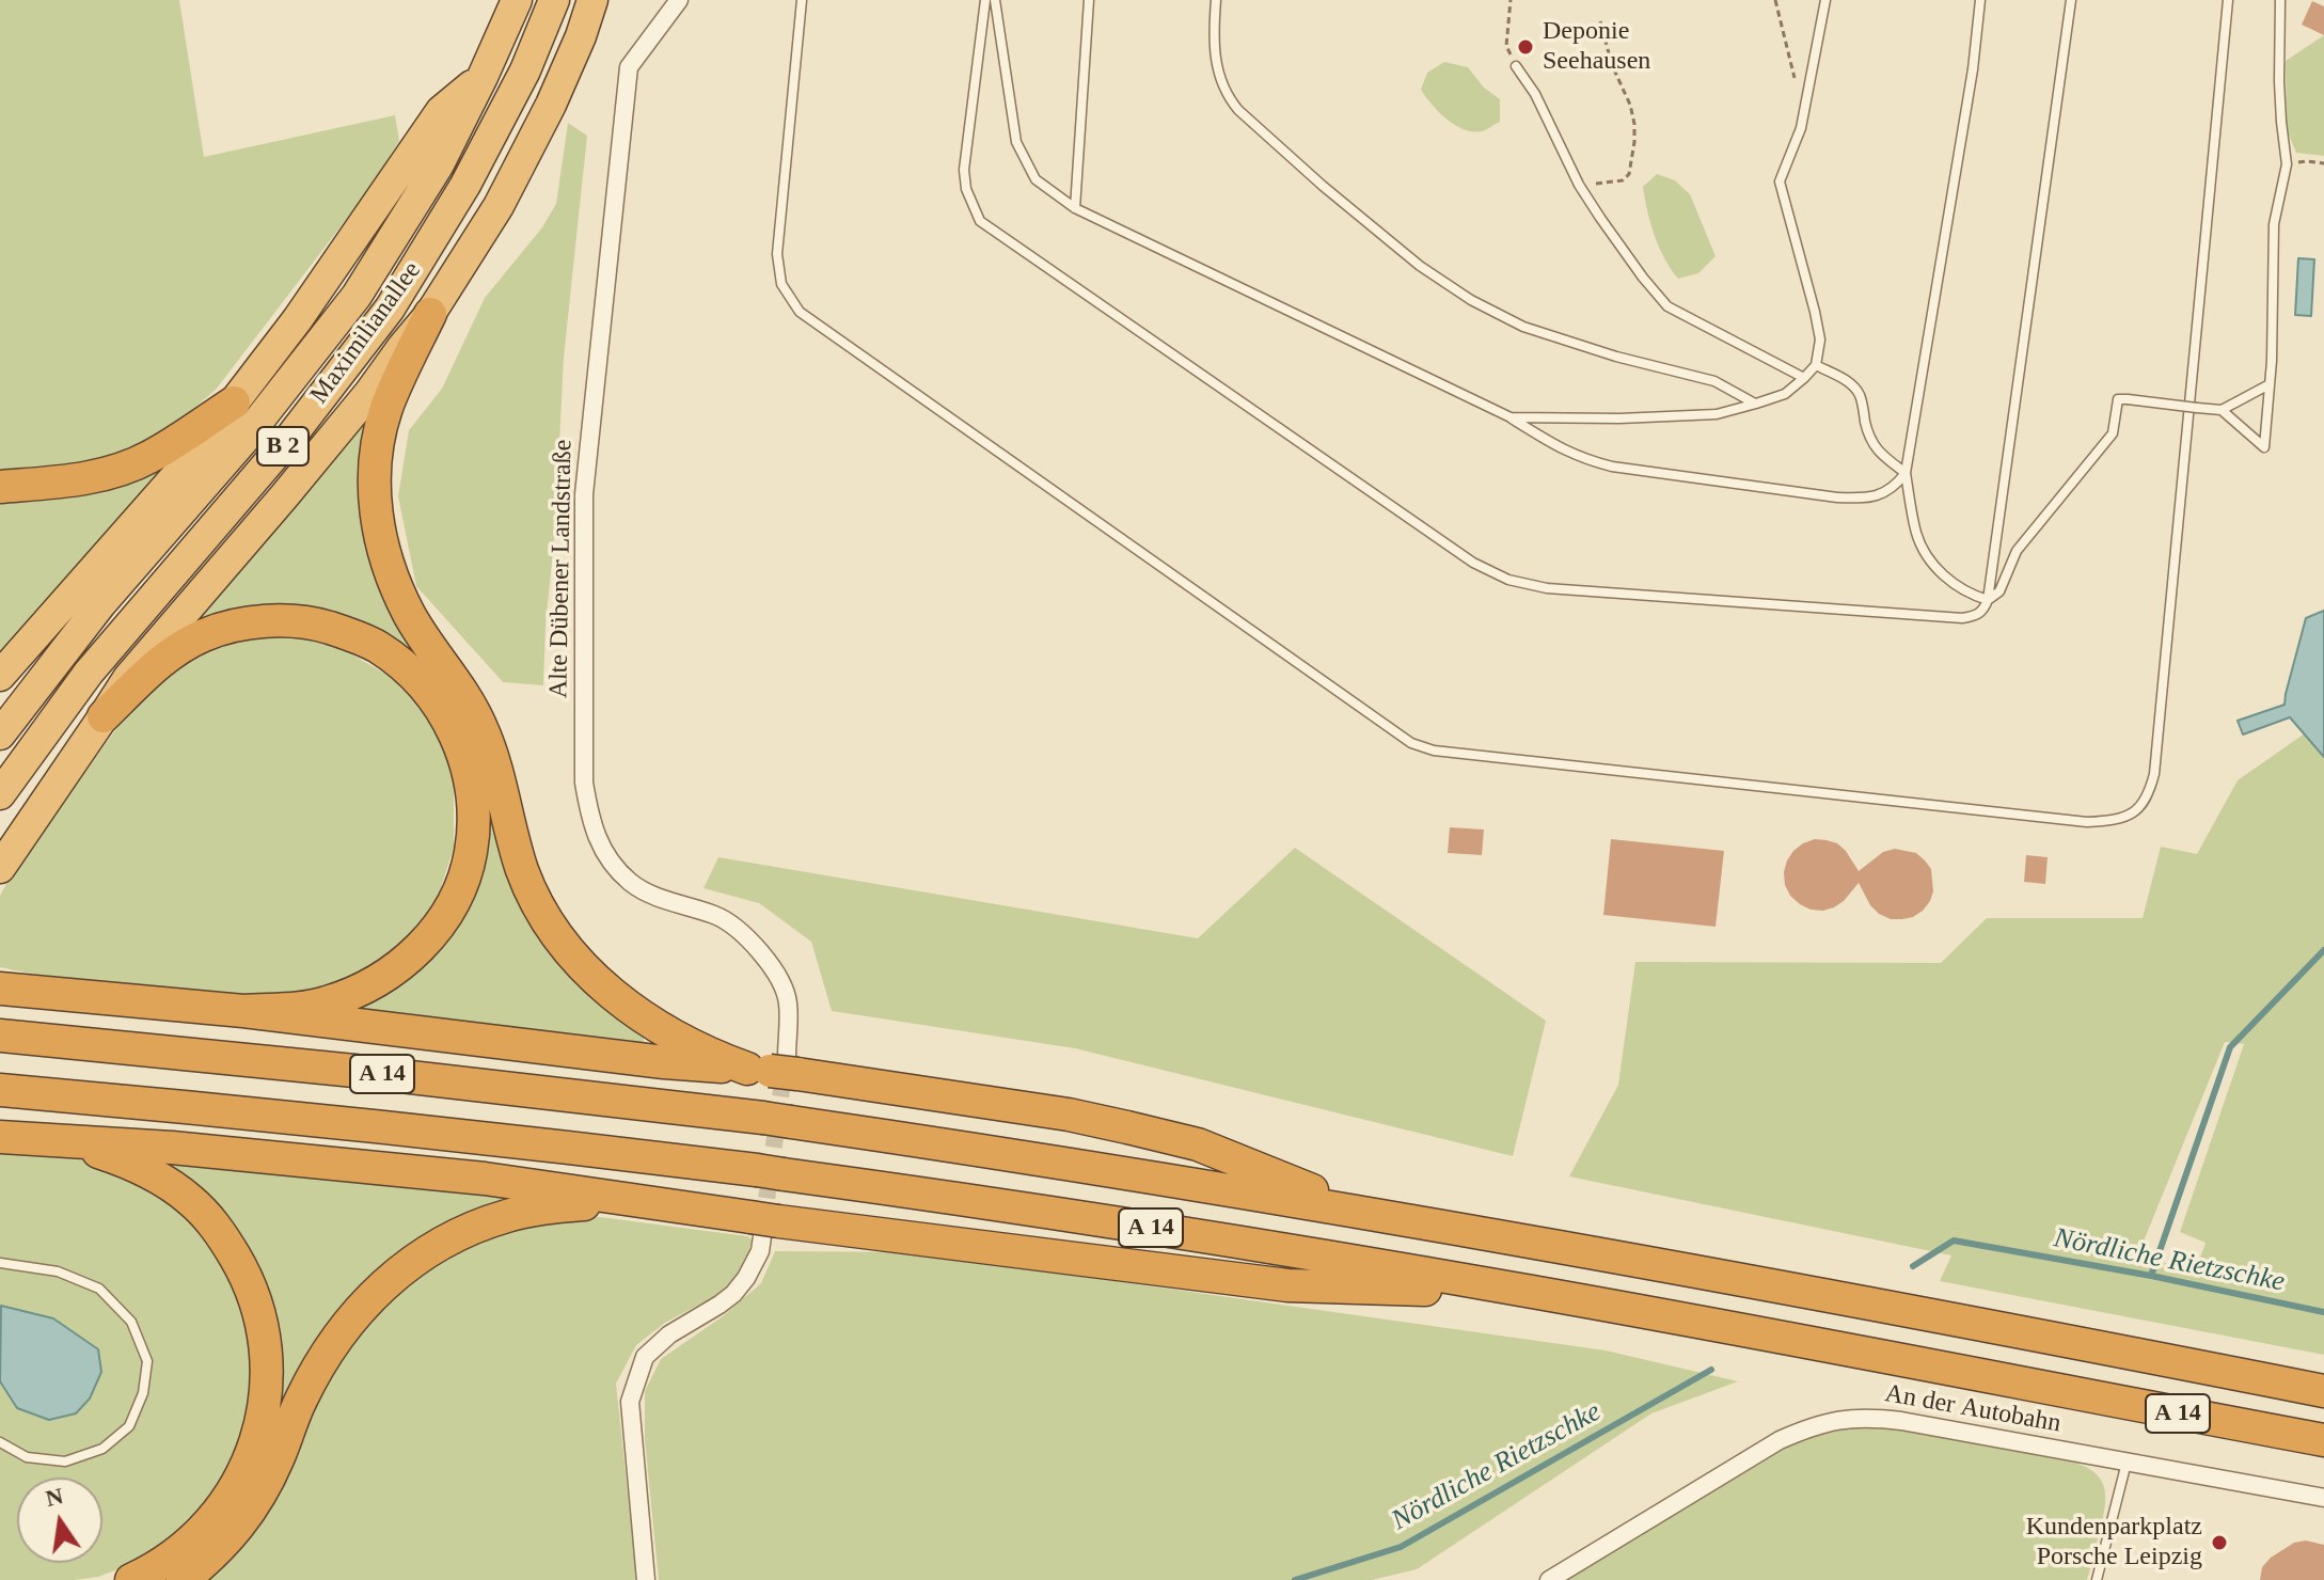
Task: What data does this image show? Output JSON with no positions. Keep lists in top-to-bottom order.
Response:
{
  "streets": {
    "highway": ["Maximilianallee", "B 2", "A 14"],
    "street": ["Alte Dübener Landstraße", "An der Autobahn"]
  },
  "water": ["Nördliche Rietzschke"],
  "places": ["Deponie Seehausen", "Kundenparkplatz Porsche Leipzig"],
  "north": "top"
}
